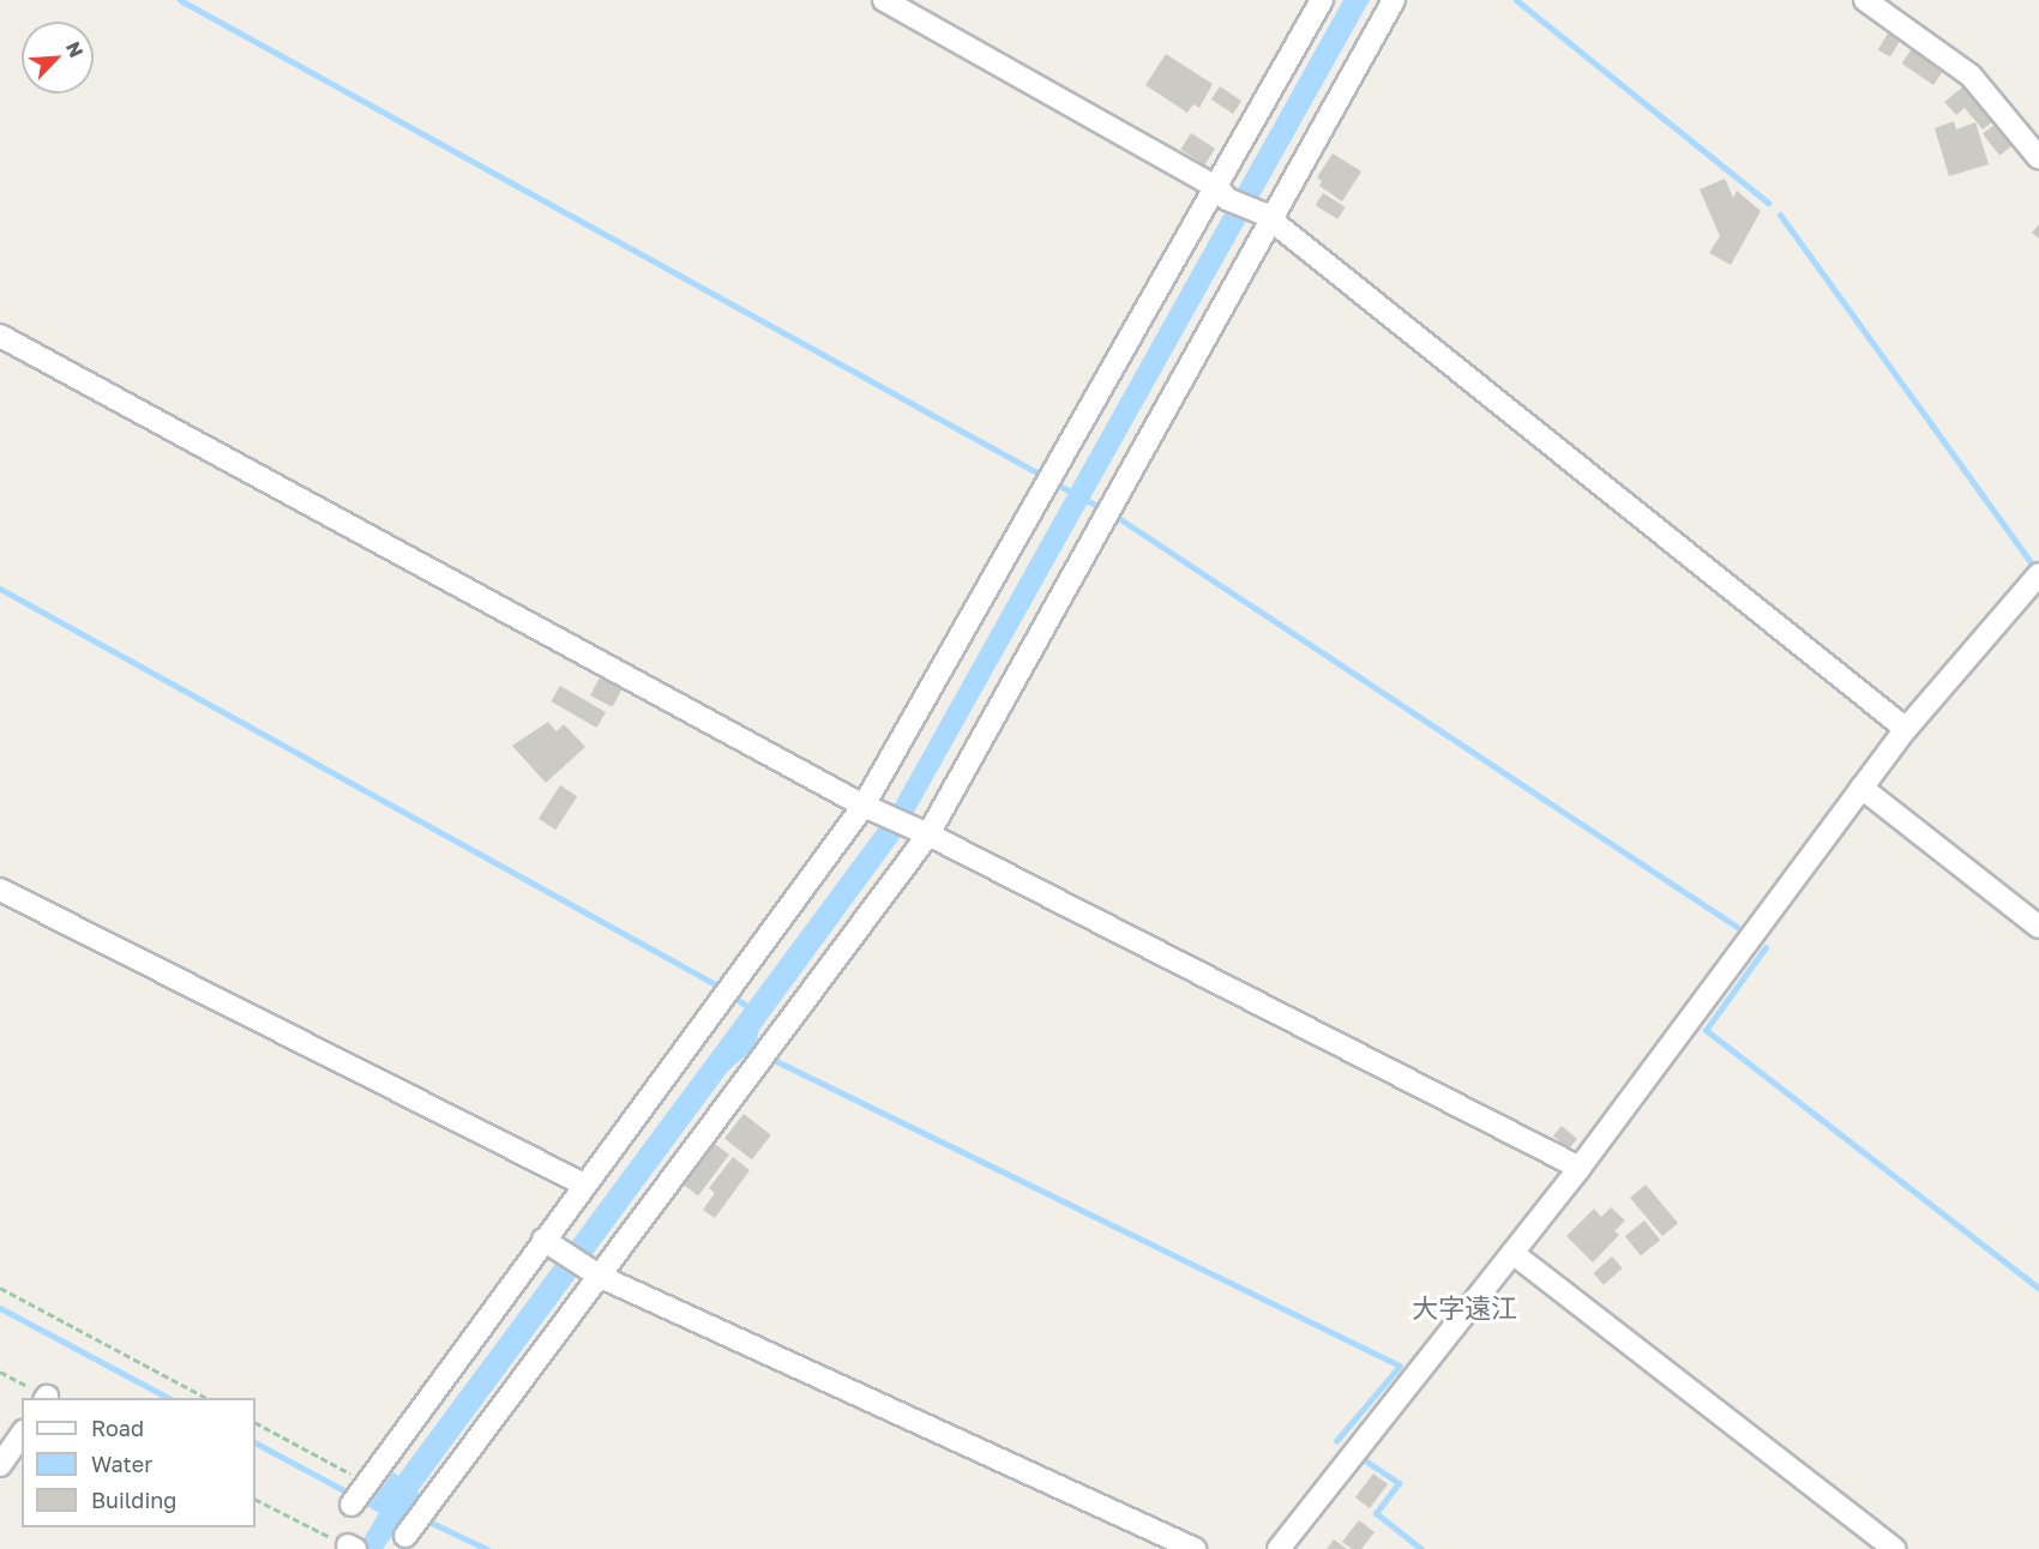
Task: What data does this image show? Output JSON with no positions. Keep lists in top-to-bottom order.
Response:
{
  "districts": ["大字遠江"],
  "legend": ["Road", "Water", "Building"],
  "north": "top right"
}
